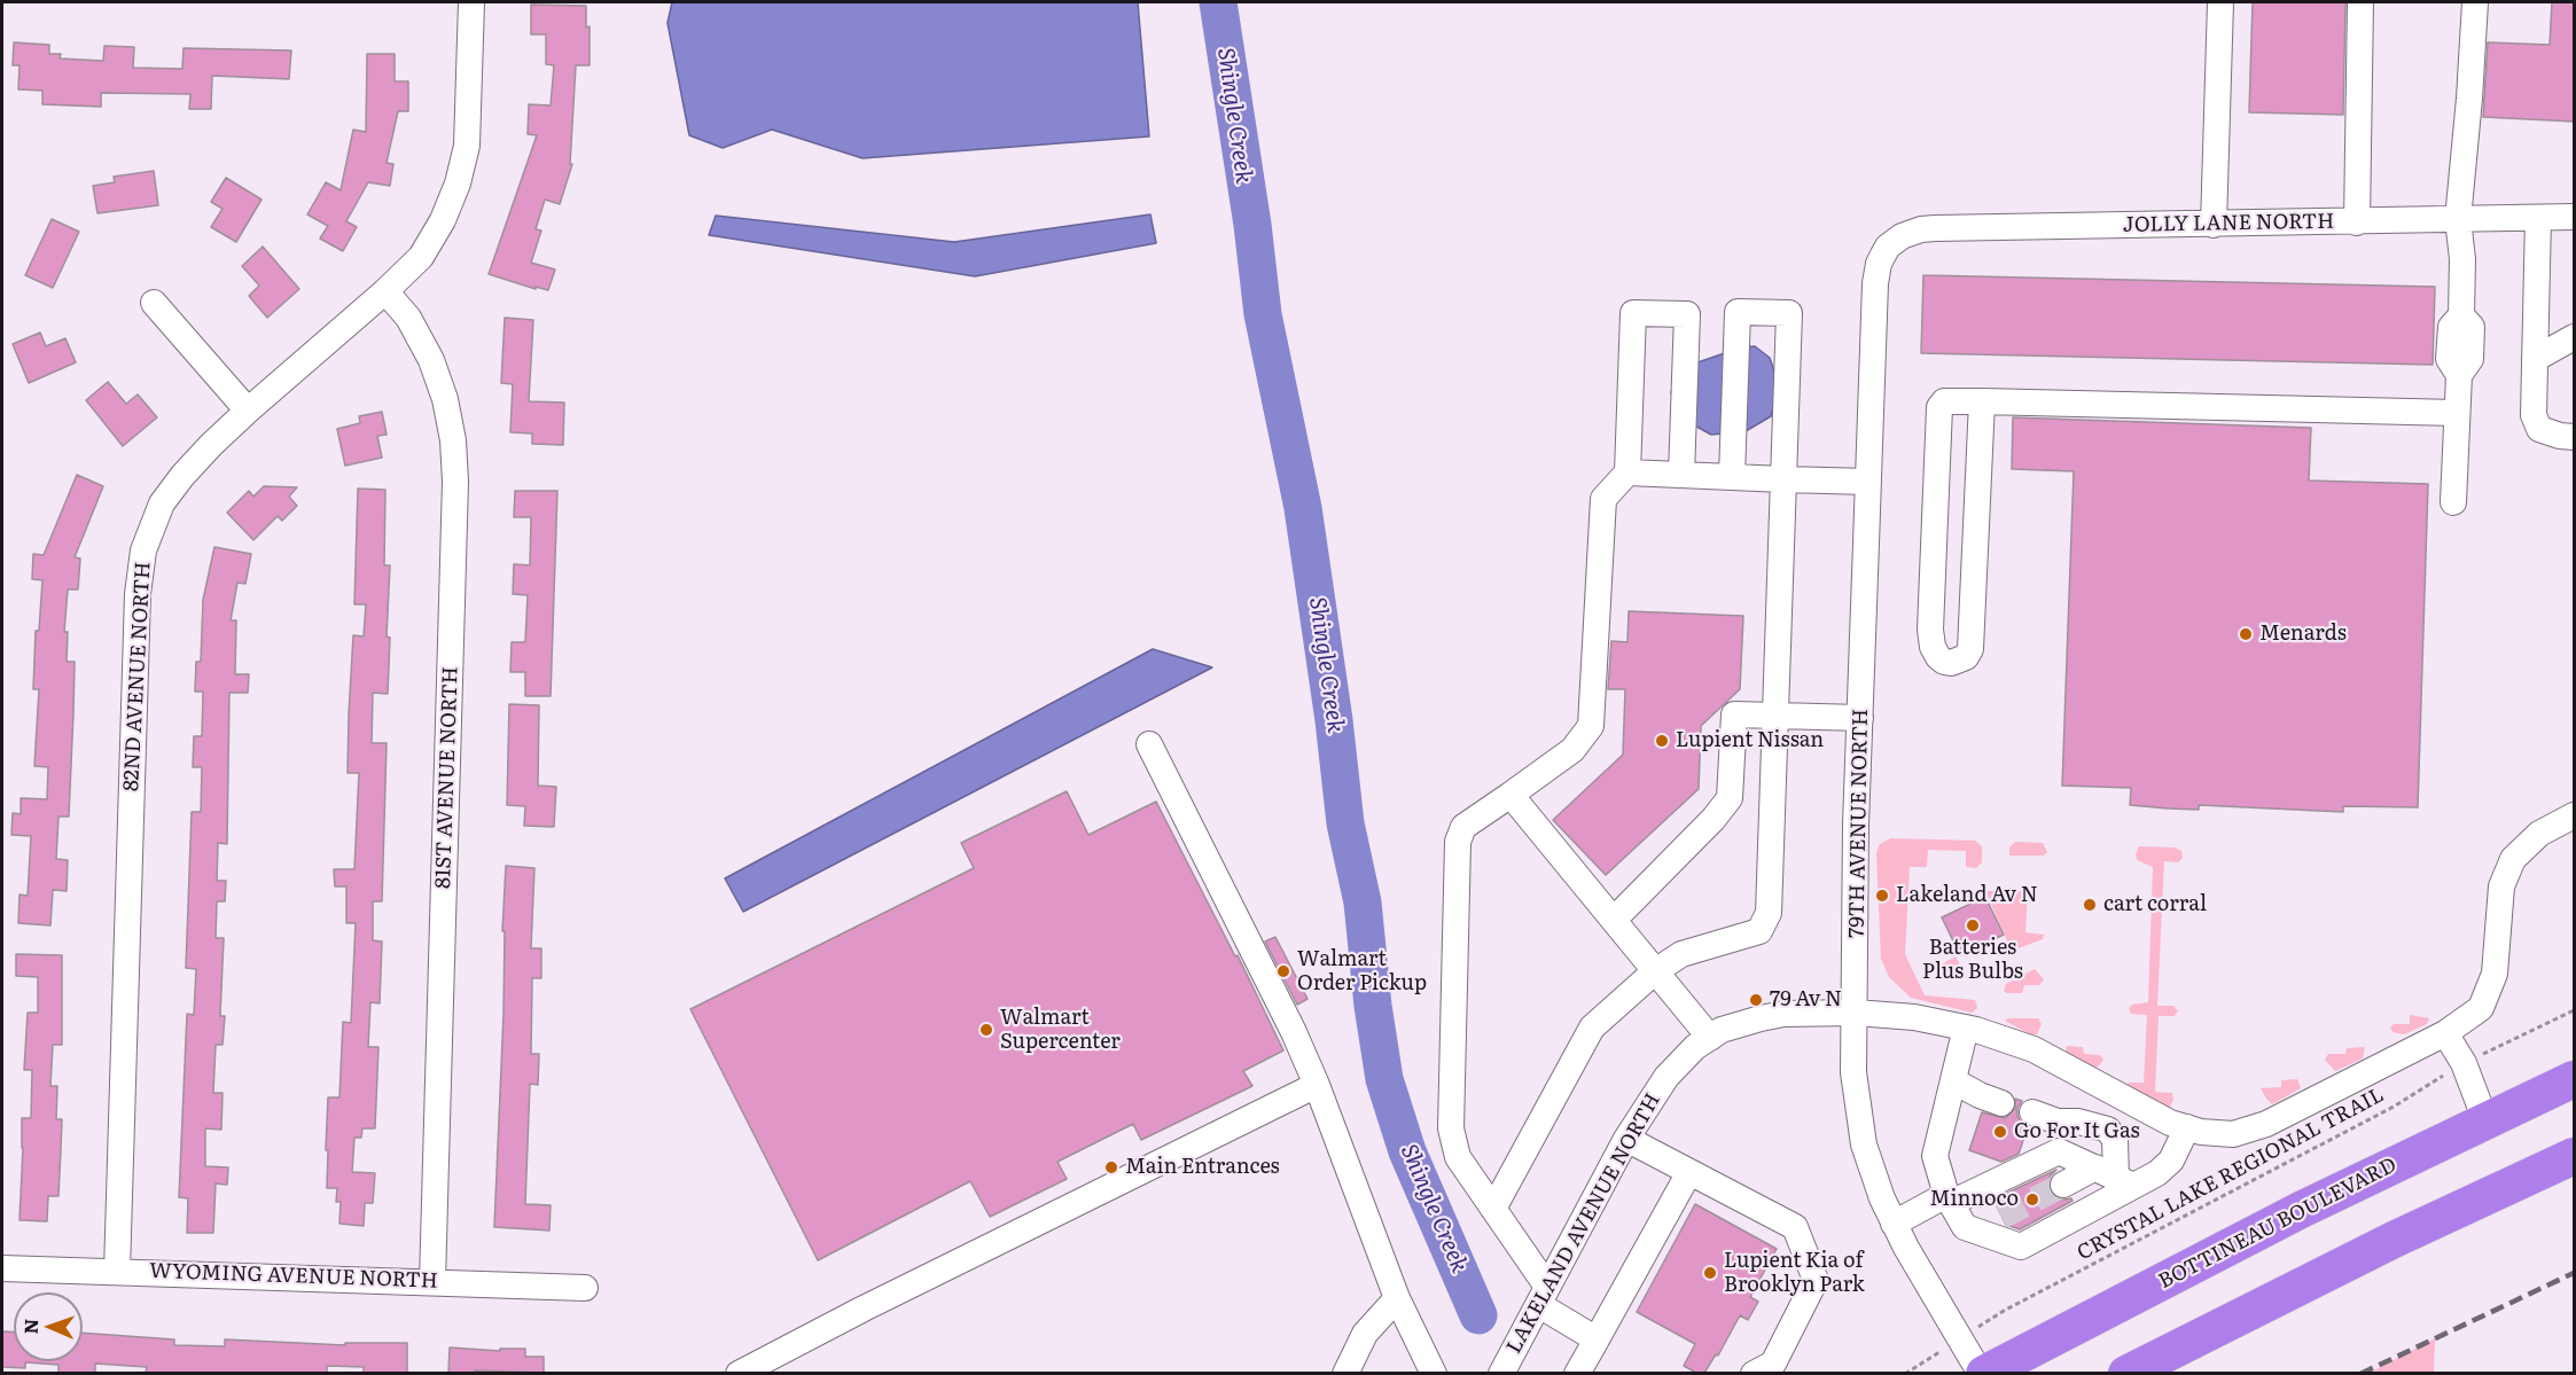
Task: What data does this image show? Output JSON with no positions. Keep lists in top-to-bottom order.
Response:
{
  "streets": {
    "highway": ["BOTTINEAU BOULEVARD"],
    "street": [
      "JOLLY LANE NORTH",
      "82ND AVENUE NORTH",
      "81ST AVENUE NORTH",
      "79TH AVENUE NORTH",
      "LAKELAND AVENUE NORTH",
      "WYOMING AVENUE NORTH"
    ],
    "path": ["CRYSTAL LAKE REGIONAL TRAIL"]
  },
  "crossings": [
    ["JOLLY LANE NORTH", "79TH AVENUE NORTH"],
    ["82ND AVENUE NORTH", "81ST AVENUE NORTH"],
    ["82ND AVENUE NORTH", "WYOMING AVENUE NORTH"],
    ["81ST AVENUE NORTH", "WYOMING AVENUE NORTH"],
    ["79TH AVENUE NORTH", "CRYSTAL LAKE REGIONAL TRAIL"],
    ["79TH AVENUE NORTH", "LAKELAND AVENUE NORTH"],
    ["79TH AVENUE NORTH", "BOTTINEAU BOULEVARD"]
  ],
  "water": ["Shingle Creek"],
  "places": [
    "Menards",
    "Lupient Nissan",
    "Lakeland Av N",
    "cart corral",
    "Batteries Plus Bulbs",
    "Walmart Order Pickup",
    "79 Av N",
    "Walmart Supercenter",
    "Go For It Gas",
    "Main Entrances",
    "Minnoco",
    "Lupient Kia of Brooklyn Park"
  ],
  "north": "left"
}
